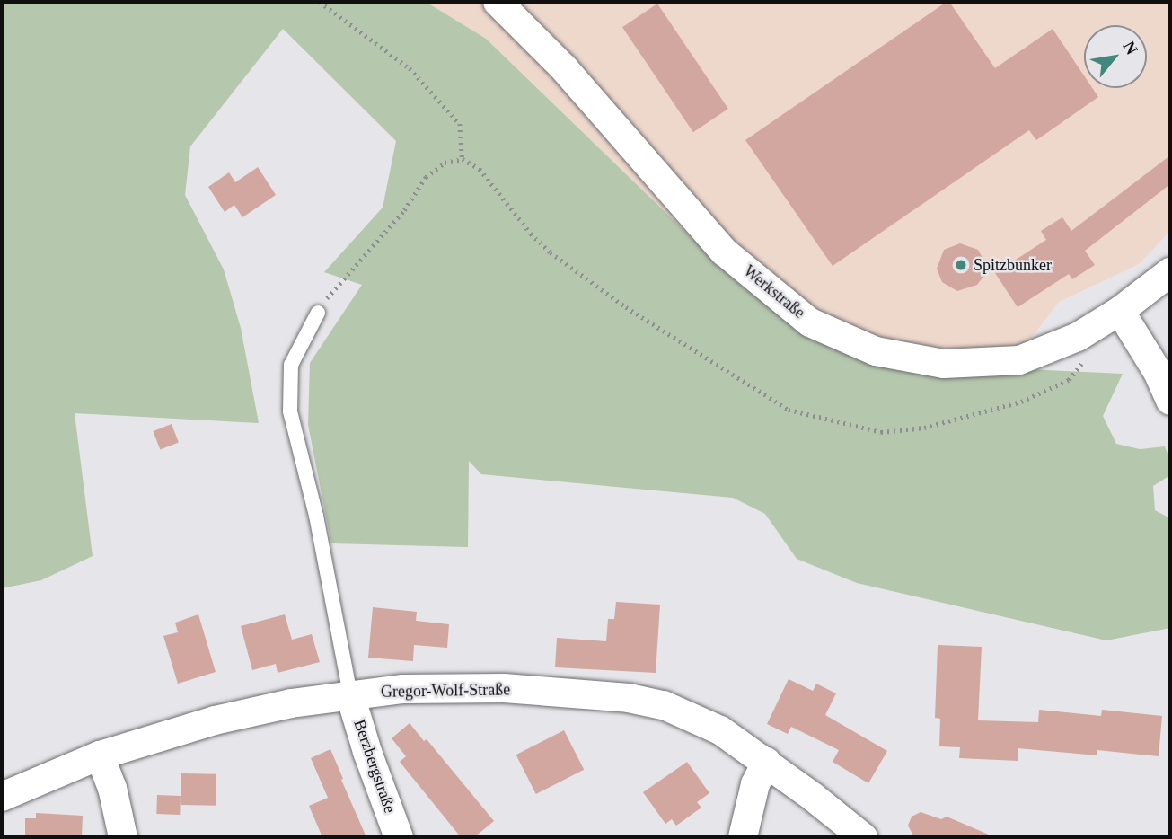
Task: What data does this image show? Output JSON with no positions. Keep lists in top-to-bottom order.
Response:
{
  "streets": {
    "street": ["Werkstraße", "Gregor-Wolf-Straße", "Berzbergstraße"]
  },
  "crossings": [
    ["Gregor-Wolf-Straße", "Berzbergstraße"]
  ],
  "places": ["Spitzbunker"],
  "north": "top right"
}
